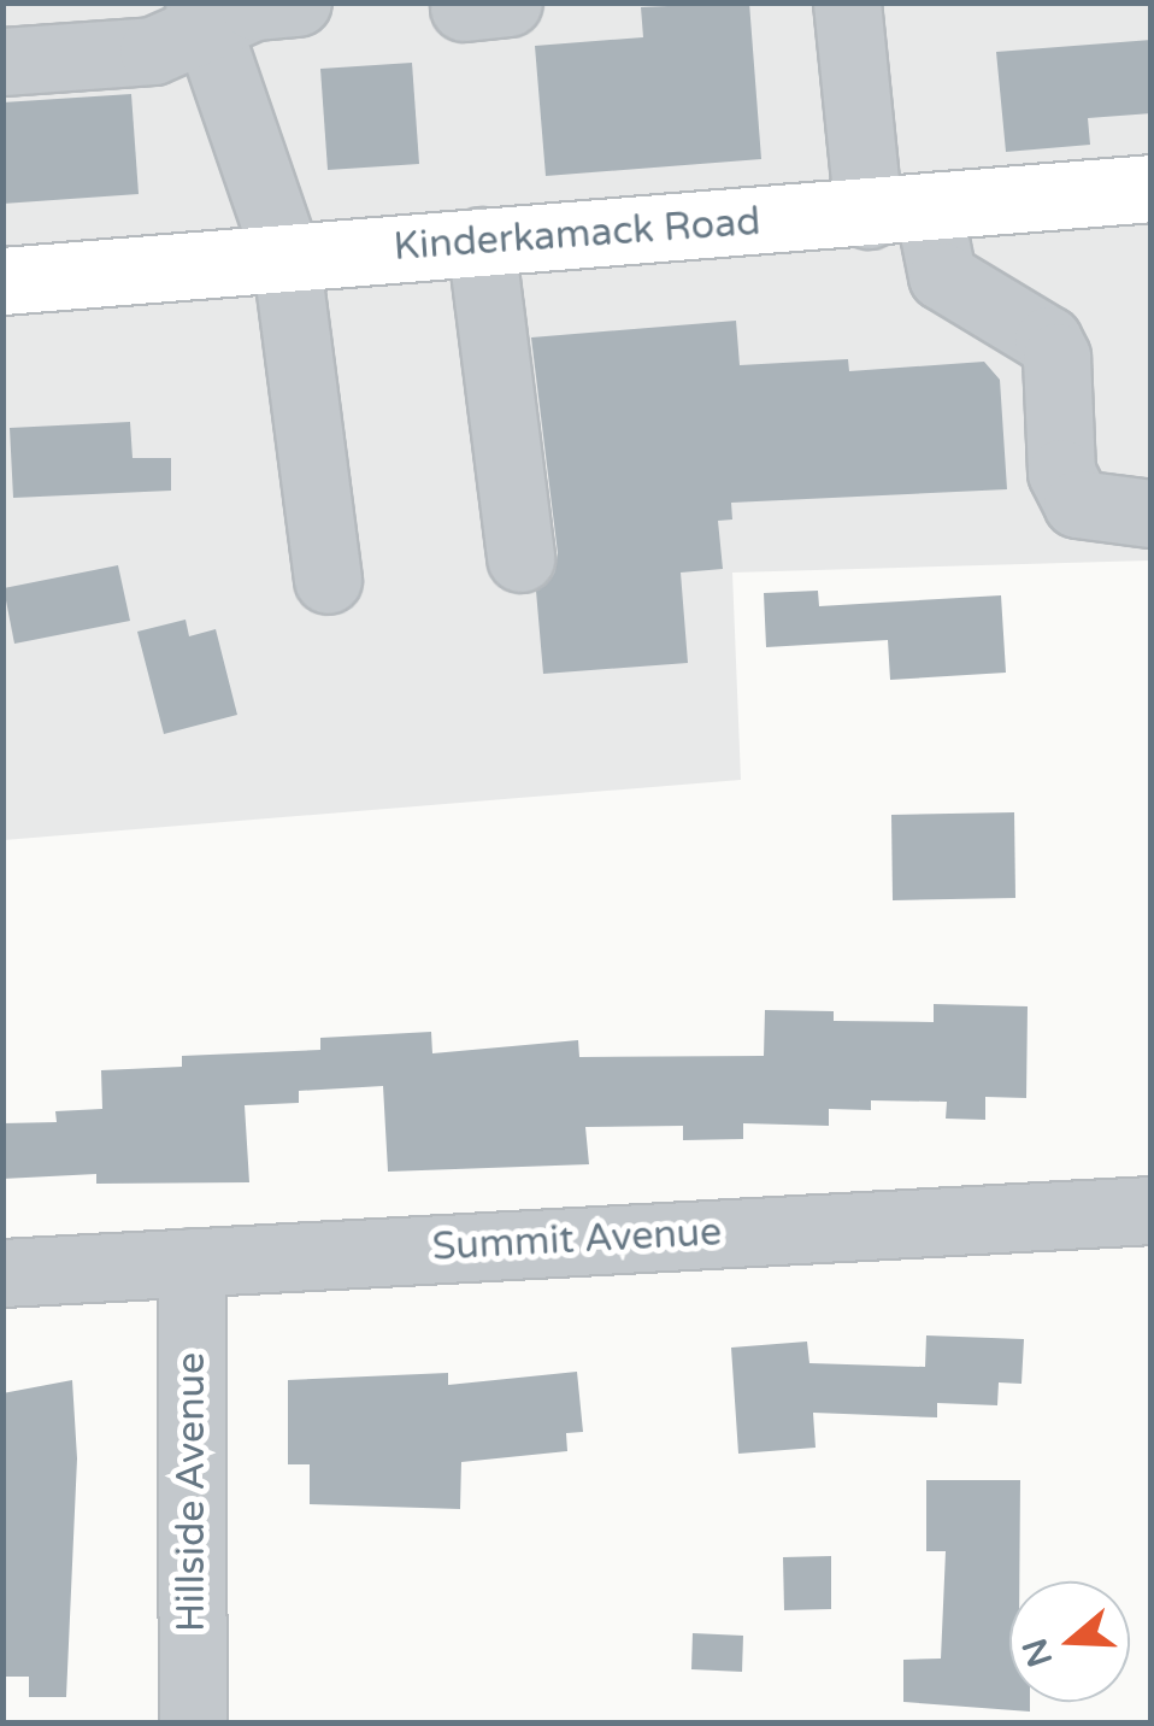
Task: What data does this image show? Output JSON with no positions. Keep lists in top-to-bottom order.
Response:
{
  "streets": {
    "main road": ["Kinderkamack Road"],
    "street": ["Summit Avenue", "Hillside Avenue"]
  },
  "crossings": [
    ["Summit Avenue", "Hillside Avenue"]
  ],
  "north": "left"
}
